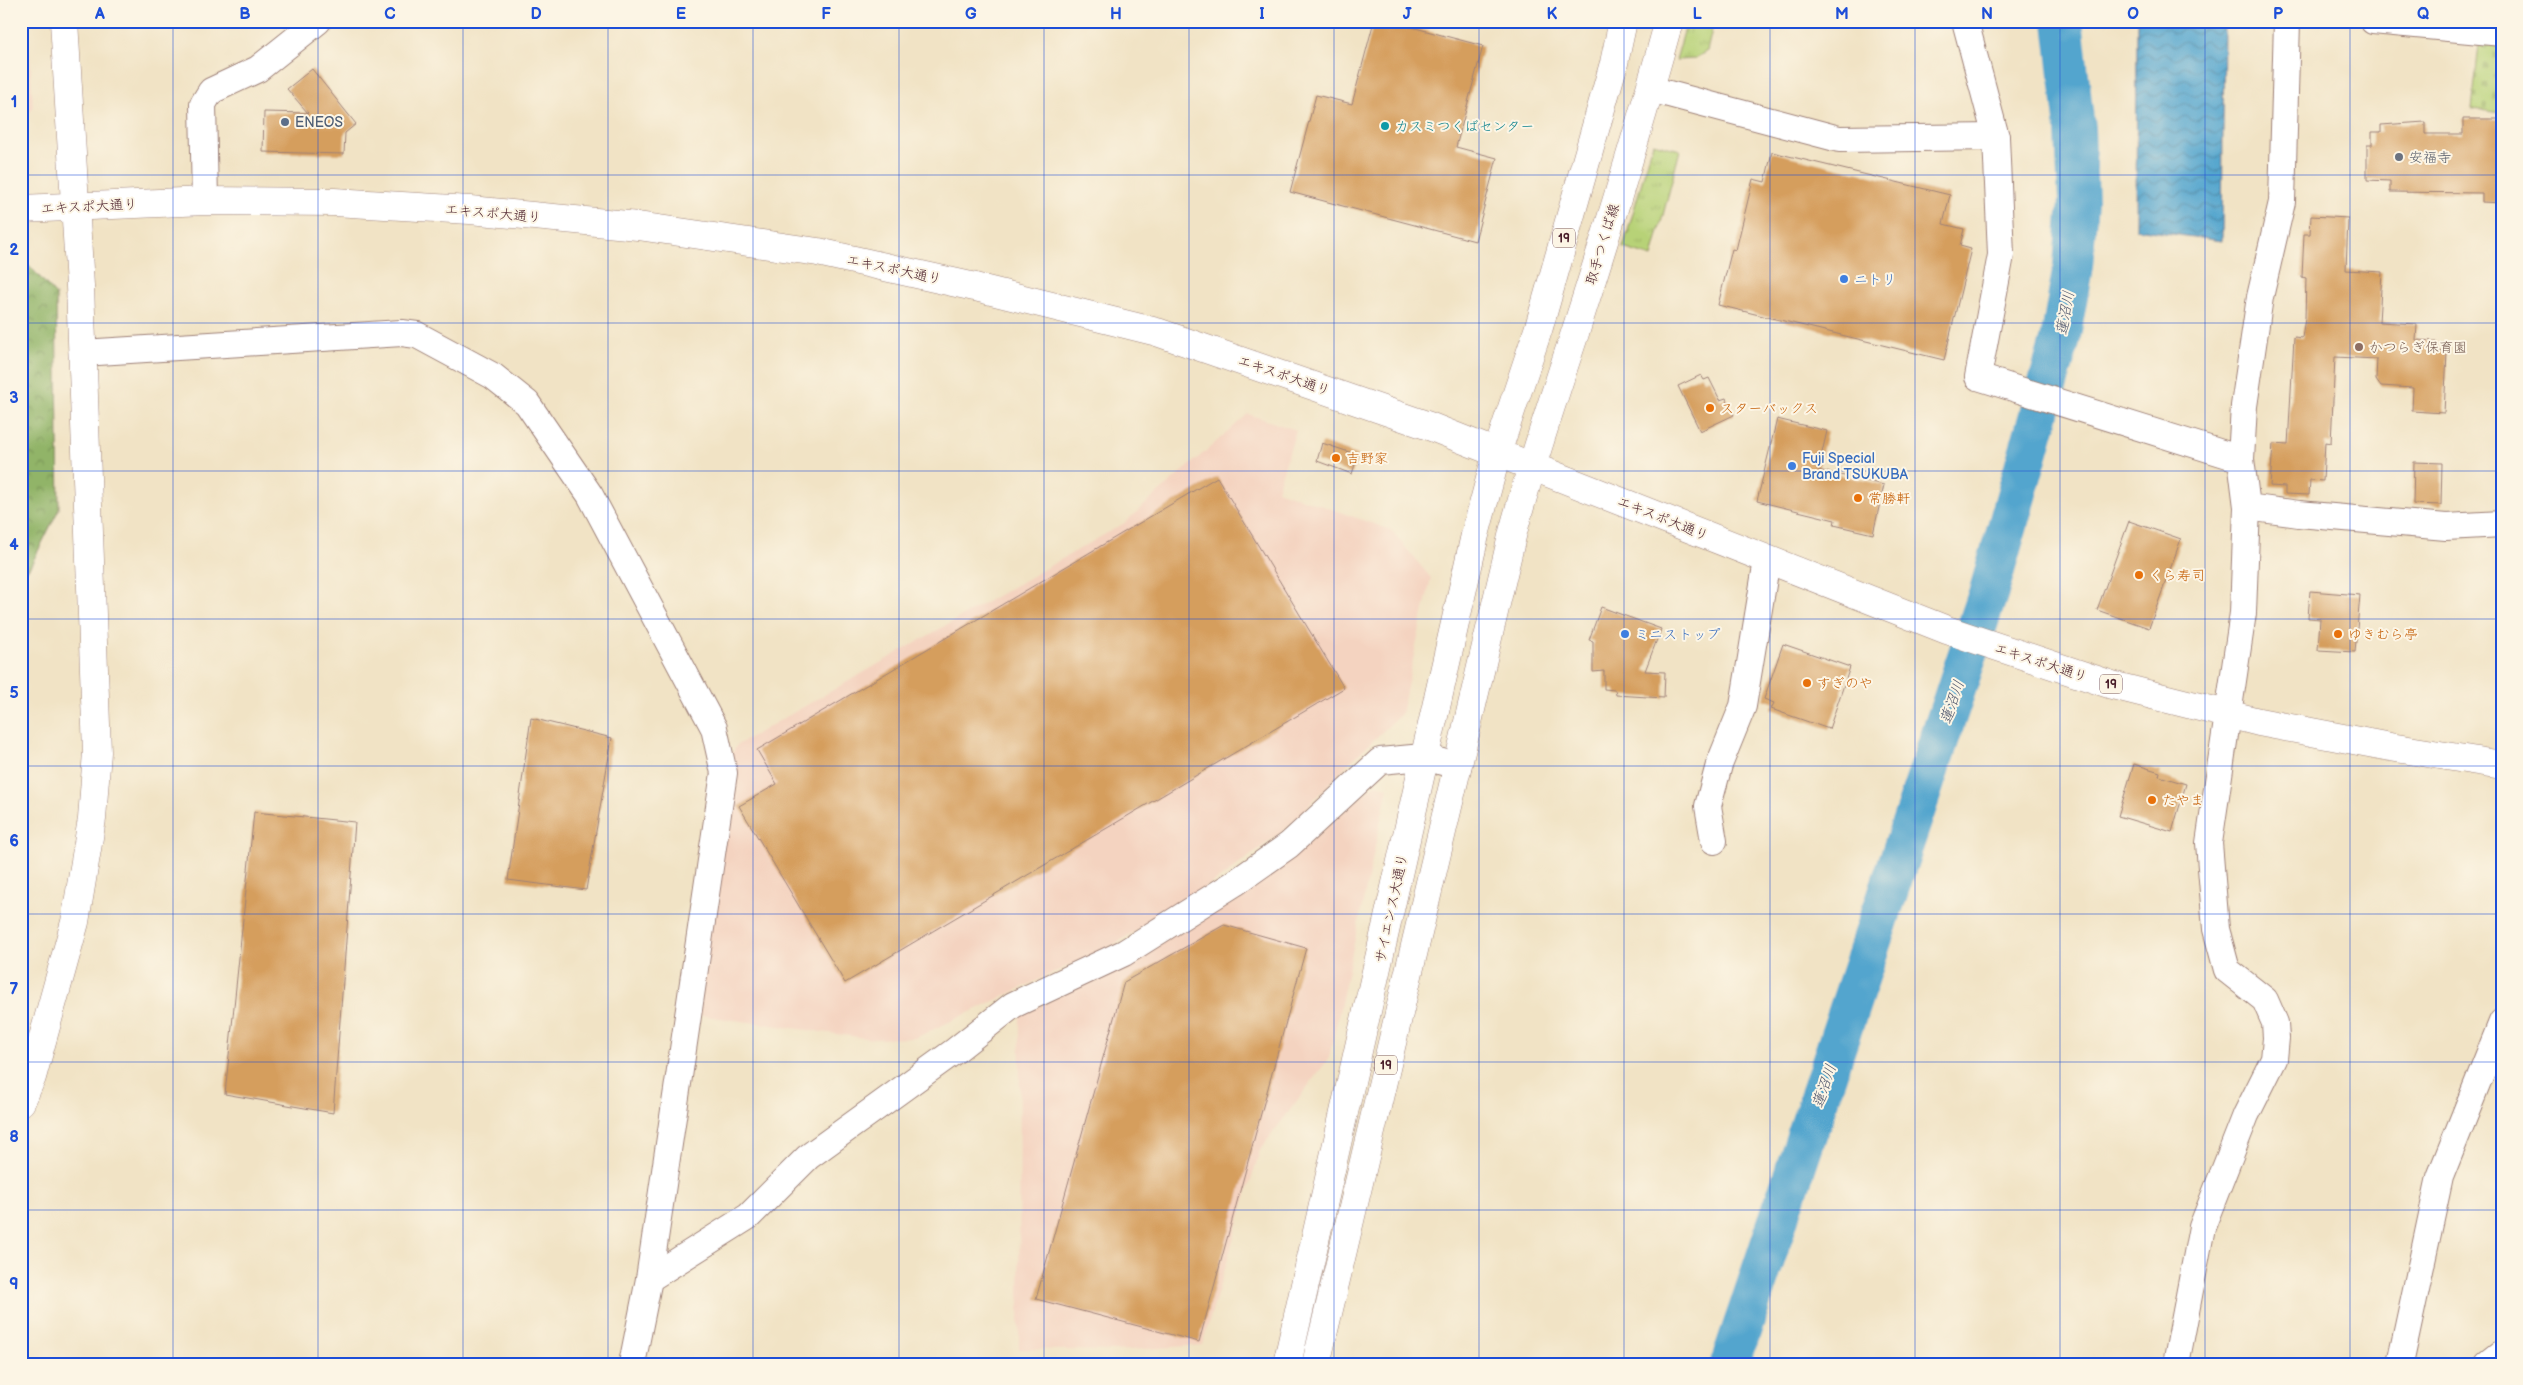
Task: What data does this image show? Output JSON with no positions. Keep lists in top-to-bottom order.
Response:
{
  "streets": {
    "main road": [
      "エキスポ大通り",
      "19",
      "取手つくば線",
      "サイエンス大通り"
    ]
  },
  "crossings": [
    ["エキスポ大通り", "19"],
    ["エキスポ大通り", "取手つくば線"],
    ["エキスポ大通り", "サイエンス大通り"],
    ["19", "取手つくば線"],
    ["19", "サイエンス大通り"]
  ],
  "water": ["蓮沼川"],
  "places": [
    "ENEOS",
    "カスミつくばセンター",
    "安福寺",
    "ニトリ",
    "かつらぎ保育園",
    "スターバックス",
    "吉野家",
    "Fuji Special Brand TSUKUBA",
    "常勝軒",
    "くら寿司",
    "ミニストップ",
    "ゆきむら亭",
    "すぎのや",
    "たやま"
  ],
  "grid": {
    "columns": [
      "A",
      "B",
      "C",
      "D",
      "E",
      "F",
      "G",
      "H",
      "I",
      "J",
      "K",
      "L",
      "M",
      "N",
      "O",
      "P",
      "Q"
    ],
    "rows": [
      "1",
      "2",
      "3",
      "4",
      "5",
      "6",
      "7",
      "8",
      "9"
    ]
  }
}
